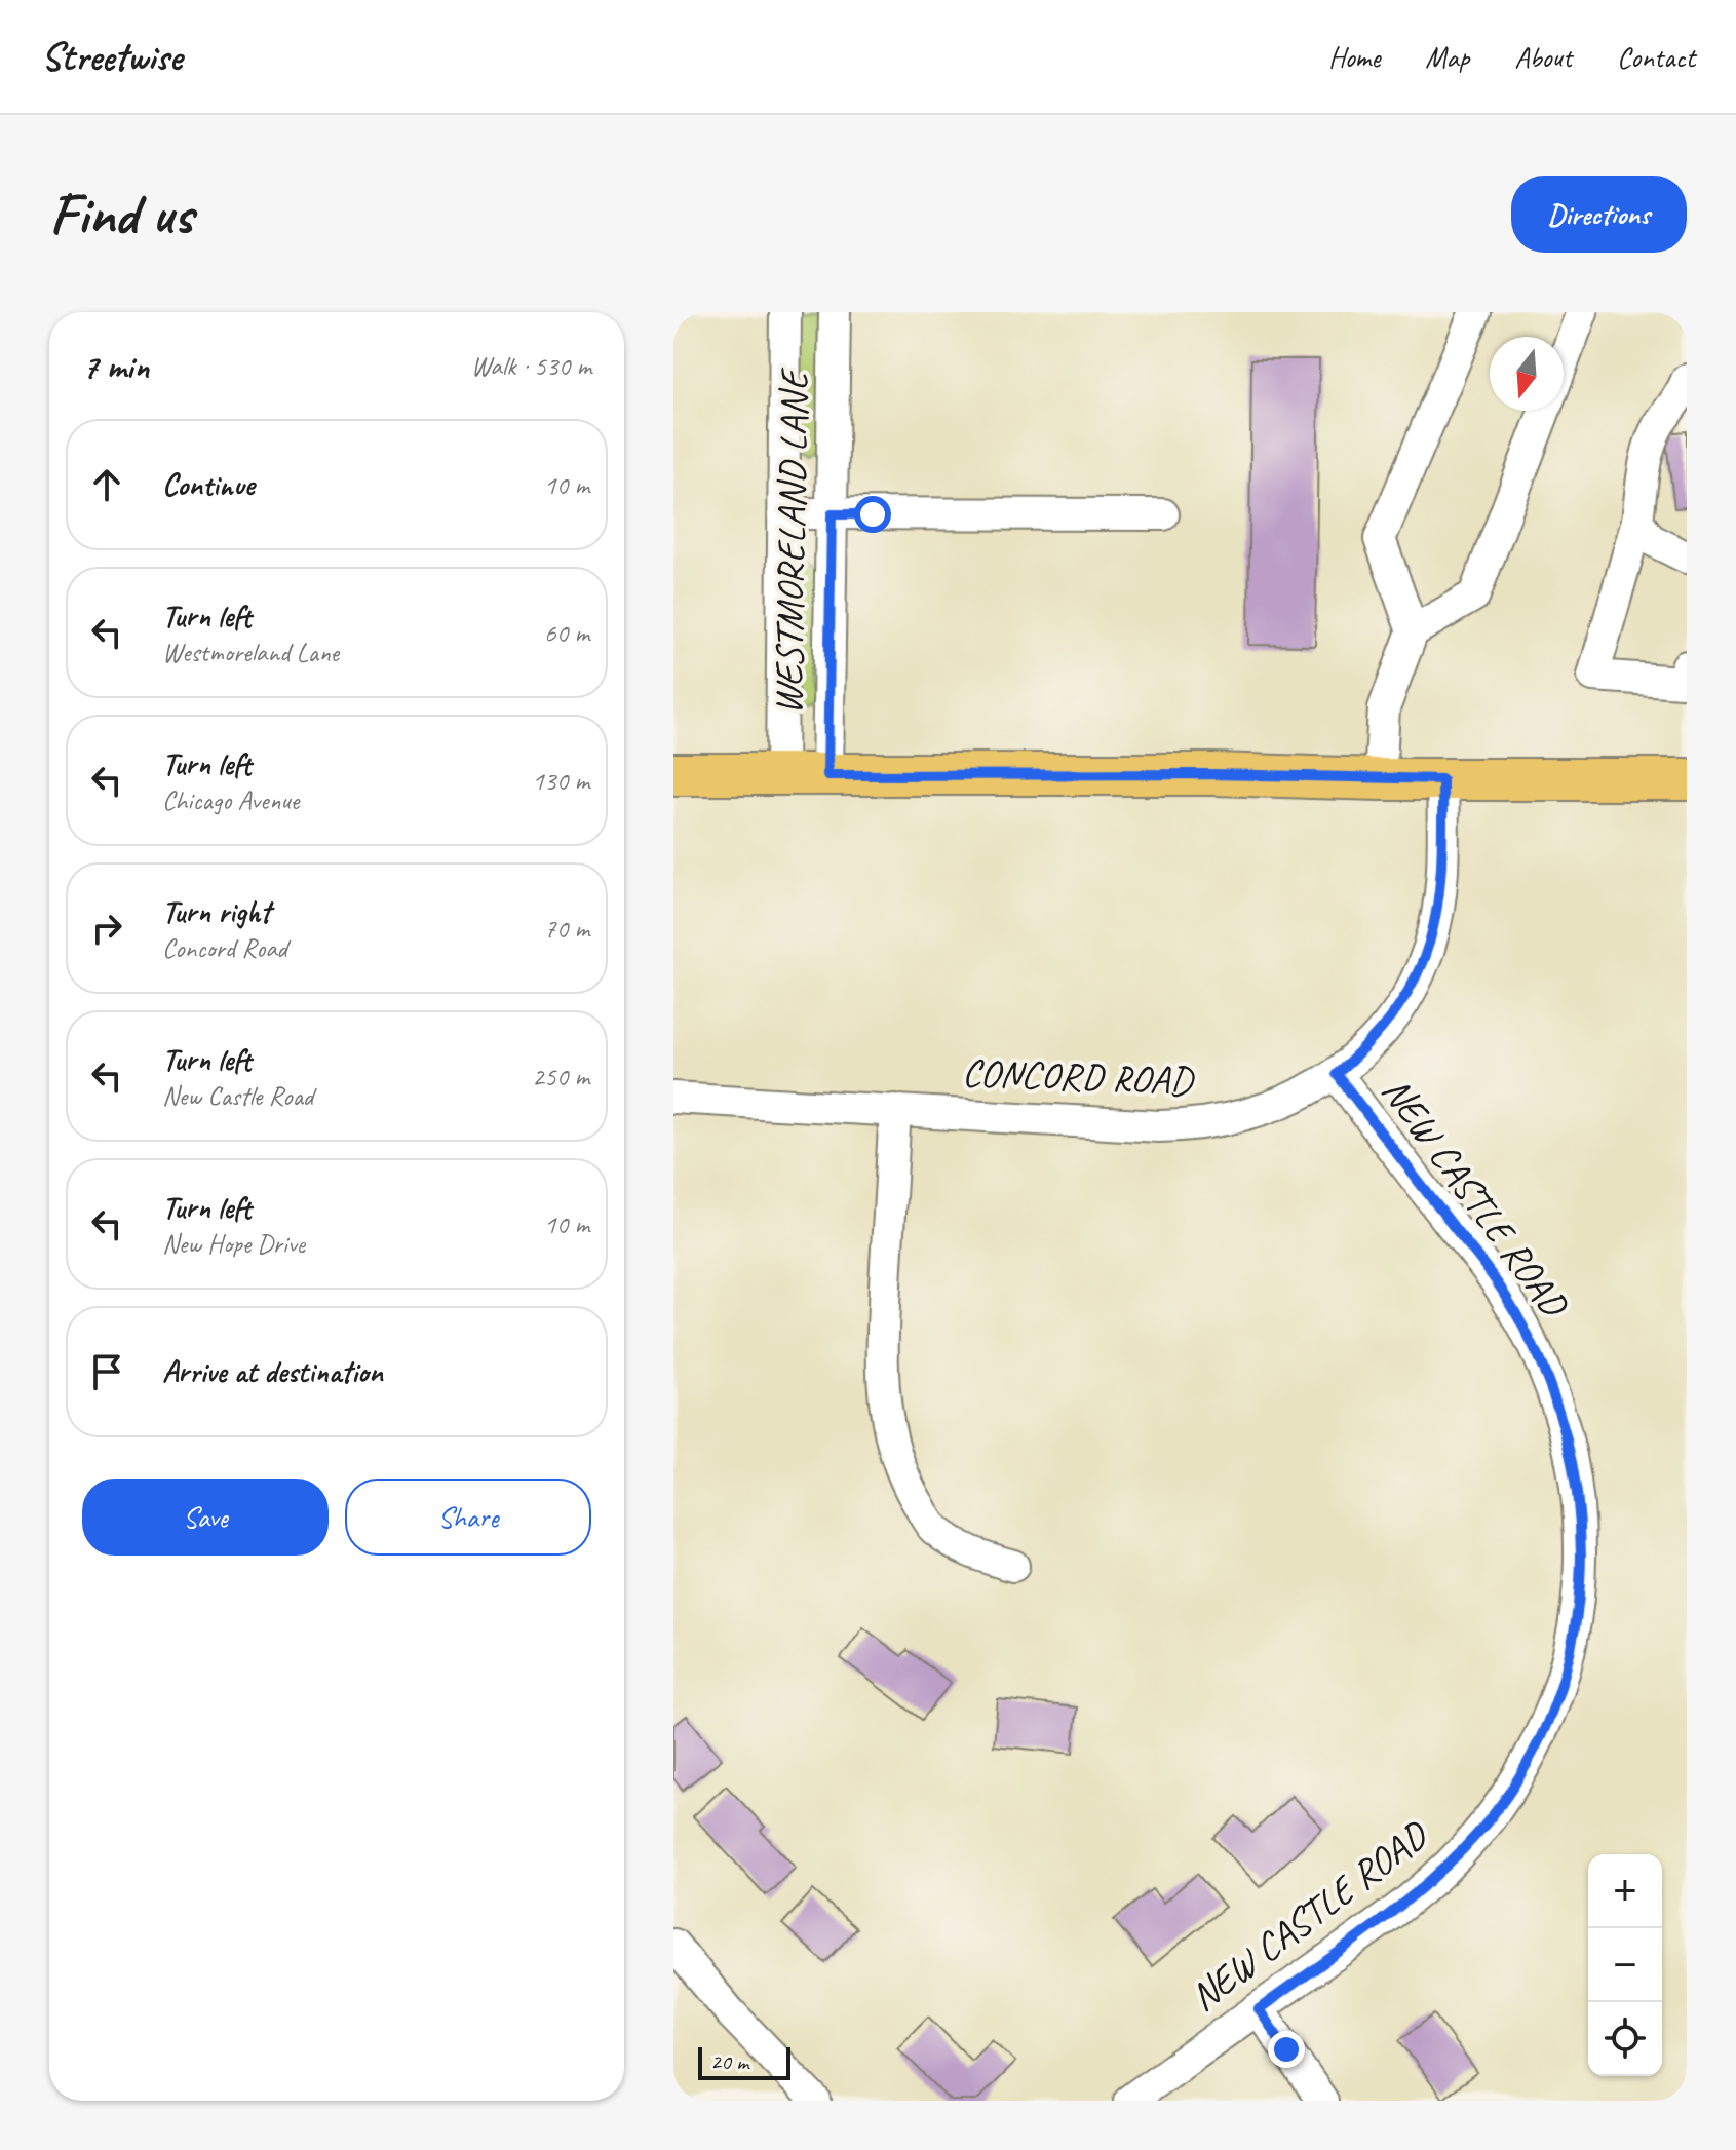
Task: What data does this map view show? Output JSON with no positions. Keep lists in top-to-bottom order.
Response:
{
  "streets": {
    "street": ["WESTMORELAND LANE", "CONCORD ROAD", "NEW CASTLE ROAD"]
  },
  "crossings": [
    ["CONCORD ROAD", "NEW CASTLE ROAD"]
  ],
  "scale_bar": "20 m",
  "north": "bottom",
  "page": {
    "header": "Streetwise",
    "nav": [
      "Home",
      "Map",
      "About",
      "Contact"
    ],
    "buttons": [
      "Directions",
      ["Save", "Share"]
    ],
    "title": "Find us",
    "heading": ["7 min", "Walk · 530 m"],
    "list": [
      ["Continue", "10 m"],
      ["Turn left", "Westmoreland Lane", "60 m"],
      ["Turn left", "Chicago Avenue", "130 m"],
      ["Turn right", "Concord Road", "70 m"],
      ["Turn left", "New Castle Road", "250 m"],
      ["Turn left", "New Hope Drive", "10 m"],
      "Arrive at destination"
    ],
    "map_buttons": ["+", "−"],
    "scale": "20 m"
  }
}
